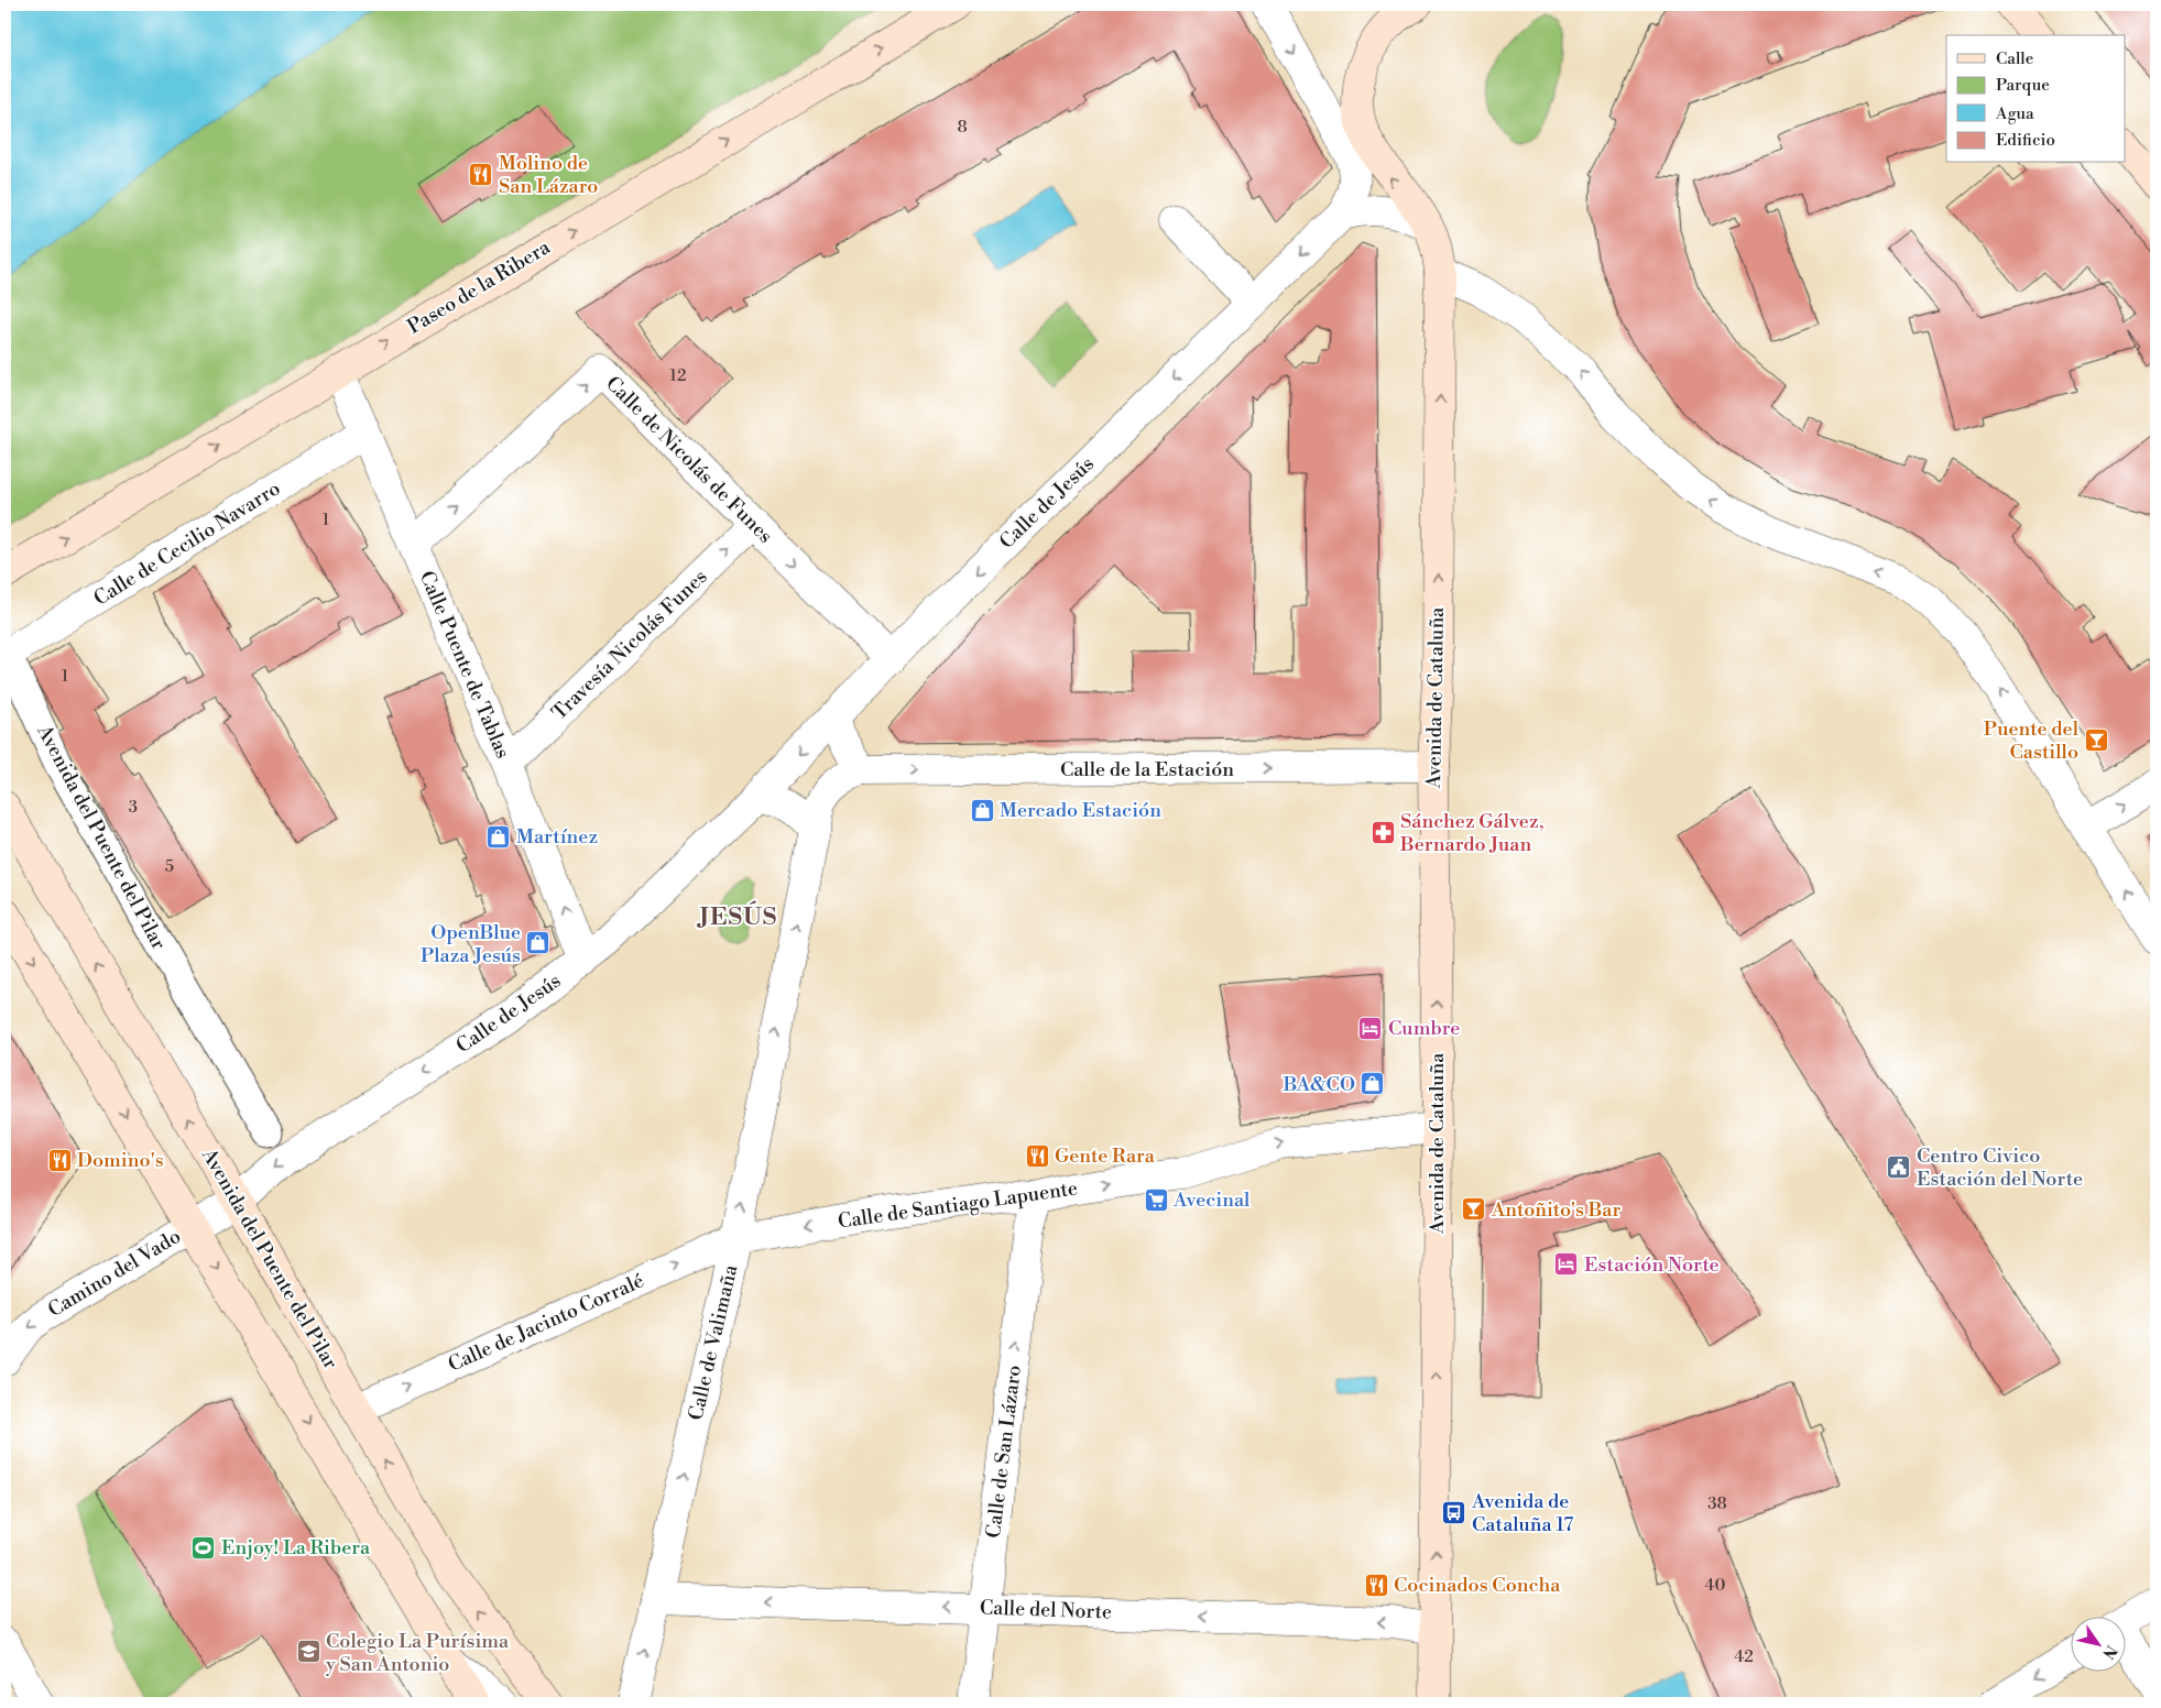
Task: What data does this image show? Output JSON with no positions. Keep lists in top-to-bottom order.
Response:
{
  "streets": {
    "main road": ["Paseo de la Ribera", "Avenida de Cataluña", "Avenida del Puente del Pilar"],
    "street": [
      "Calle de Nicolás de Funes",
      "Calle de Jesús",
      "Calle de Cecilio Navarro",
      "Travesía Nicolás Funes",
      "Calle Puente de Tablas",
      "Calle de la Estación",
      "Calle de Santiago Lapuente",
      "Camino del Vado",
      "Calle de Jacinto Corralé",
      "Calle de Valimaña",
      "Calle de San Lázaro",
      "Calle del Norte"
    ]
  },
  "crossings": [
    ["Paseo de la Ribera", "Calle Puente de Tablas"],
    ["Calle de Nicolás de Funes", "Calle de Jesús"],
    ["Calle de Nicolás de Funes", "Travesía Nicolás Funes"],
    ["Calle de Nicolás de Funes", "Calle Puente de Tablas"],
    ["Calle de Jesús", "Calle Puente de Tablas"],
    ["Calle de Jesús", "Avenida del Puente del Pilar"],
    ["Calle de Jesús", "Camino del Vado"],
    ["Calle de Cecilio Navarro", "Calle Puente de Tablas"],
    ["Calle de Cecilio Navarro", "Avenida del Puente del Pilar"],
    ["Travesía Nicolás Funes", "Calle Puente de Tablas"],
    ["Avenida de Cataluña", "Calle de la Estación"],
    ["Avenida de Cataluña", "Calle de Santiago Lapuente"],
    ["Avenida de Cataluña", "Calle del Norte"],
    ["Avenida del Puente del Pilar", "Camino del Vado"],
    ["Avenida del Puente del Pilar", "Calle de Jacinto Corralé"],
    ["Calle de Santiago Lapuente", "Calle de Jacinto Corralé"],
    ["Calle de Santiago Lapuente", "Calle de Valimaña"],
    ["Calle de Santiago Lapuente", "Calle de San Lázaro"],
    ["Calle de Jacinto Corralé", "Calle de Valimaña"],
    ["Calle de Valimaña", "Calle del Norte"],
    ["Calle de San Lázaro", "Calle del Norte"]
  ],
  "one_way": [
    "Paseo de la Ribera",
    "Calle de Jesús",
    "Travesía Nicolás Funes",
    "Avenida de Cataluña",
    "Calle de la Estación",
    "Camino del Vado",
    "Calle de Jacinto Corralé",
    "Calle de Valimaña",
    "Calle de San Lázaro",
    "Calle del Norte"
  ],
  "districts": ["JESÚS"],
  "places": {
    "restaurant": [
      "Molino de San Lázaro",
      "Gente Rara",
      "Domino's",
      "Cocinados Concha"
    ],
    "bar": ["Puente del Castillo", "Antoñito's Bar"],
    "shop": [
      "Mercado Estación",
      "Martínez",
      "OpenBlue Plaza Jesús",
      "BA&CO"
    ],
    "pharmacy": ["Sánchez Gálvez, Bernardo Juan"],
    "hotel": ["Cumbre", "Estación Norte"],
    "public building": ["Centro Civico Estación del Norte"],
    "supermarket": ["Avecinal"],
    "bus stop": ["Avenida de Cataluña 17"],
    "sports": ["Enjoy! La Ribera"],
    "school or university": ["Colegio La Purísima y San Antonio"]
  },
  "house_numbers": [
    "8",
    "12",
    "1",
    "1",
    "3",
    "5",
    "38",
    "40",
    "42"
  ],
  "legend": [
    "Calle",
    "Parque",
    "Agua",
    "Edificio"
  ],
  "north": "bottom right"
}
